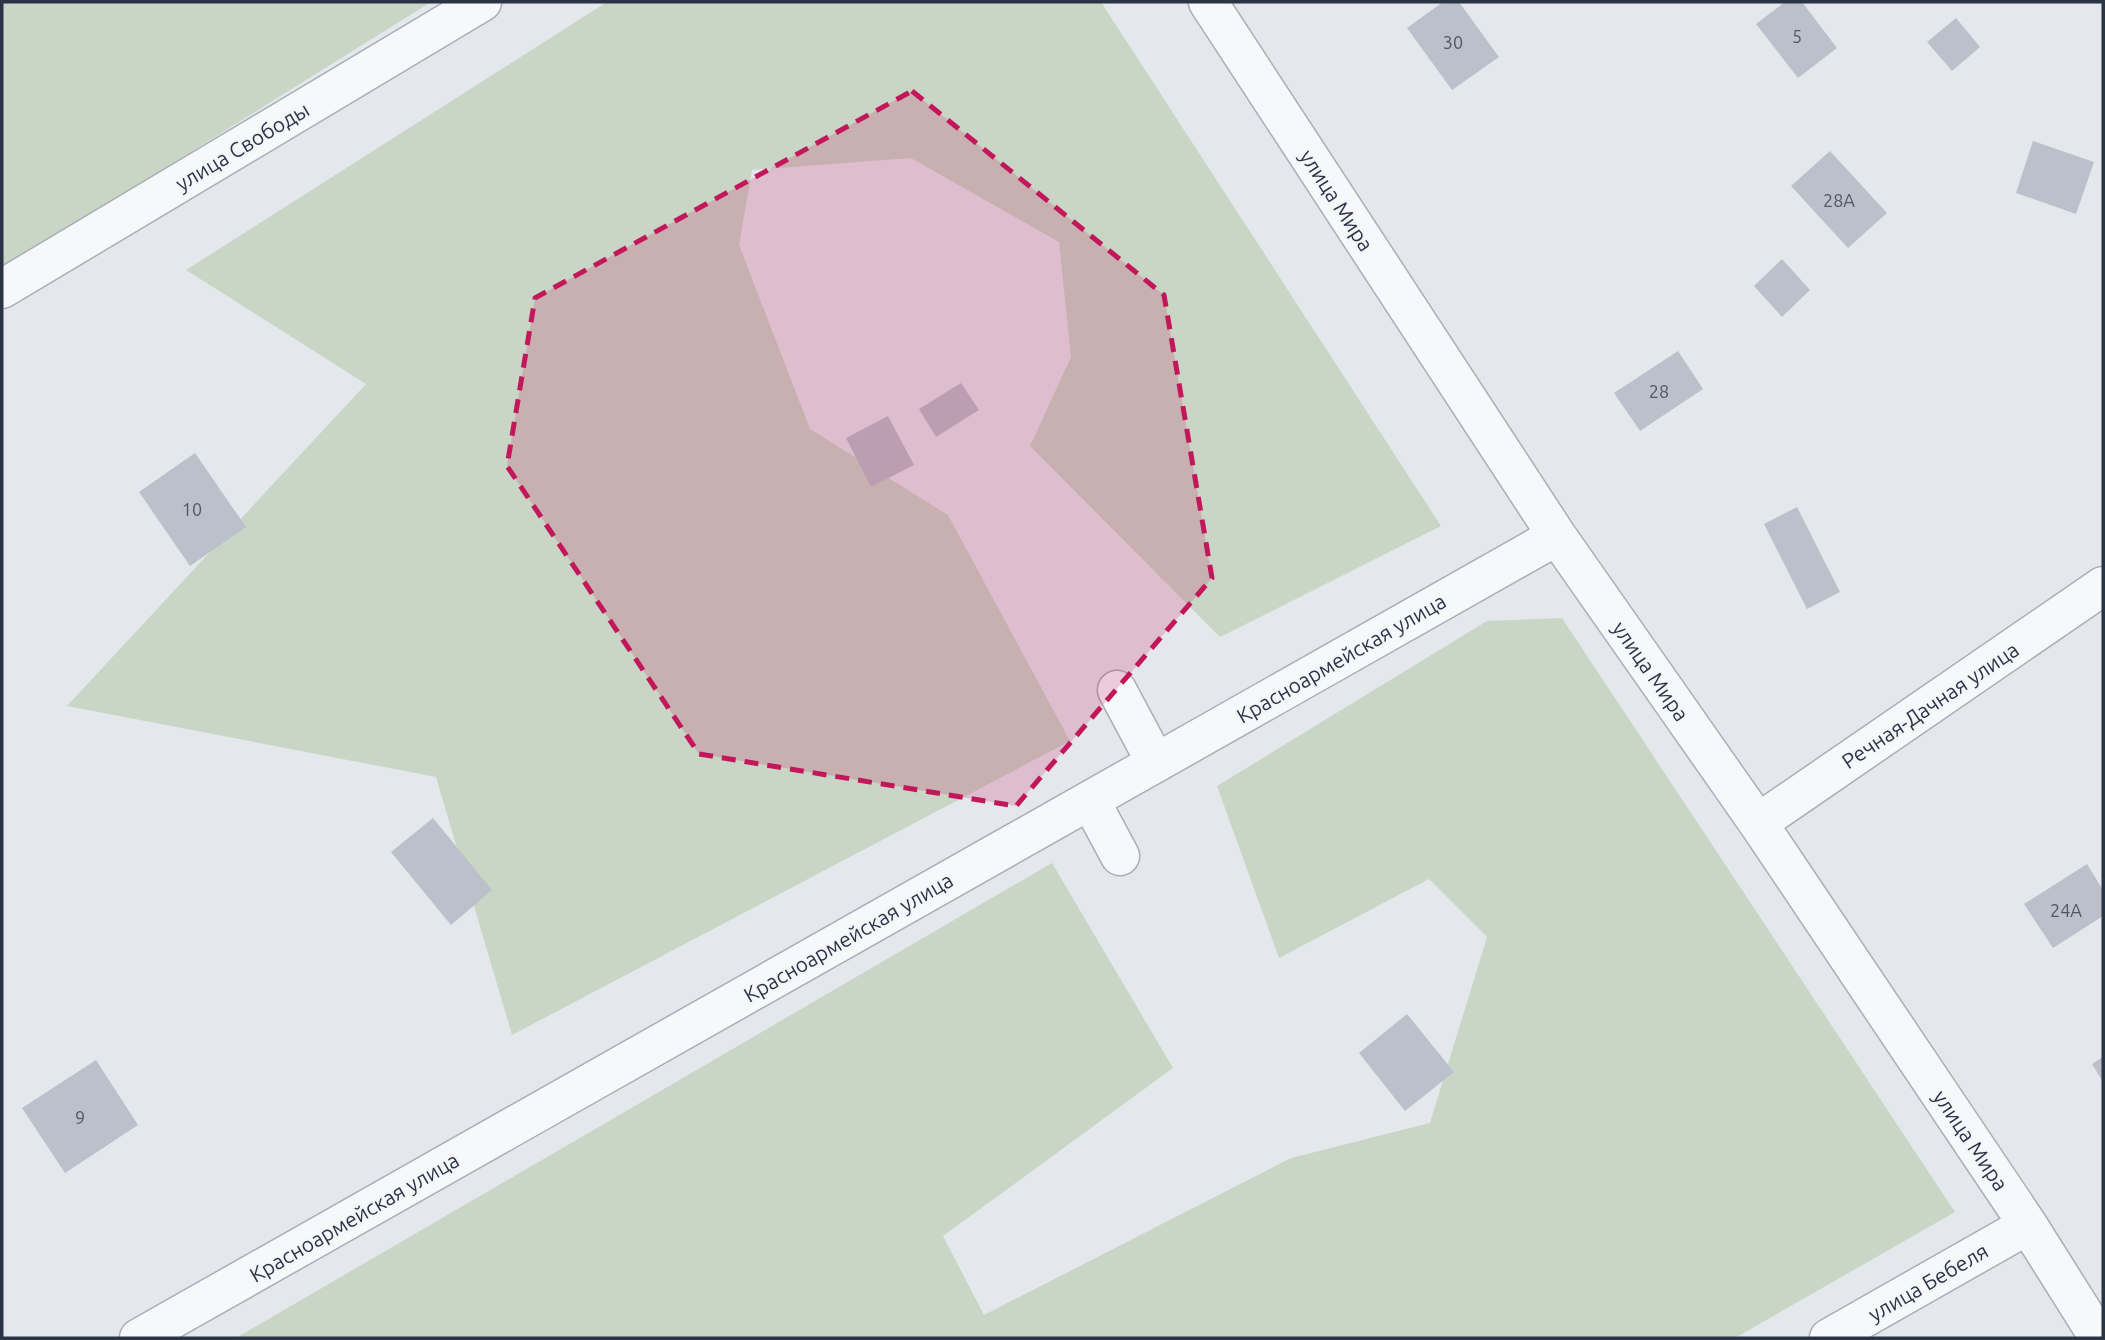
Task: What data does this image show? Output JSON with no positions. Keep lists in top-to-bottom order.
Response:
{
  "streets": {
    "street": [
      "улица Свободы",
      "улица Мира",
      "Красноармейская улица",
      "Речная-Дачная улица",
      "улица Бебеля"
    ]
  },
  "crossings": [
    ["улица Мира", "Красноармейская улица"],
    ["улица Мира", "Речная-Дачная улица"],
    ["улица Мира", "улица Бебеля"]
  ],
  "house_numbers": [
    "5",
    "30",
    "28А",
    "28",
    "10",
    "24А",
    "9"
  ]
}
